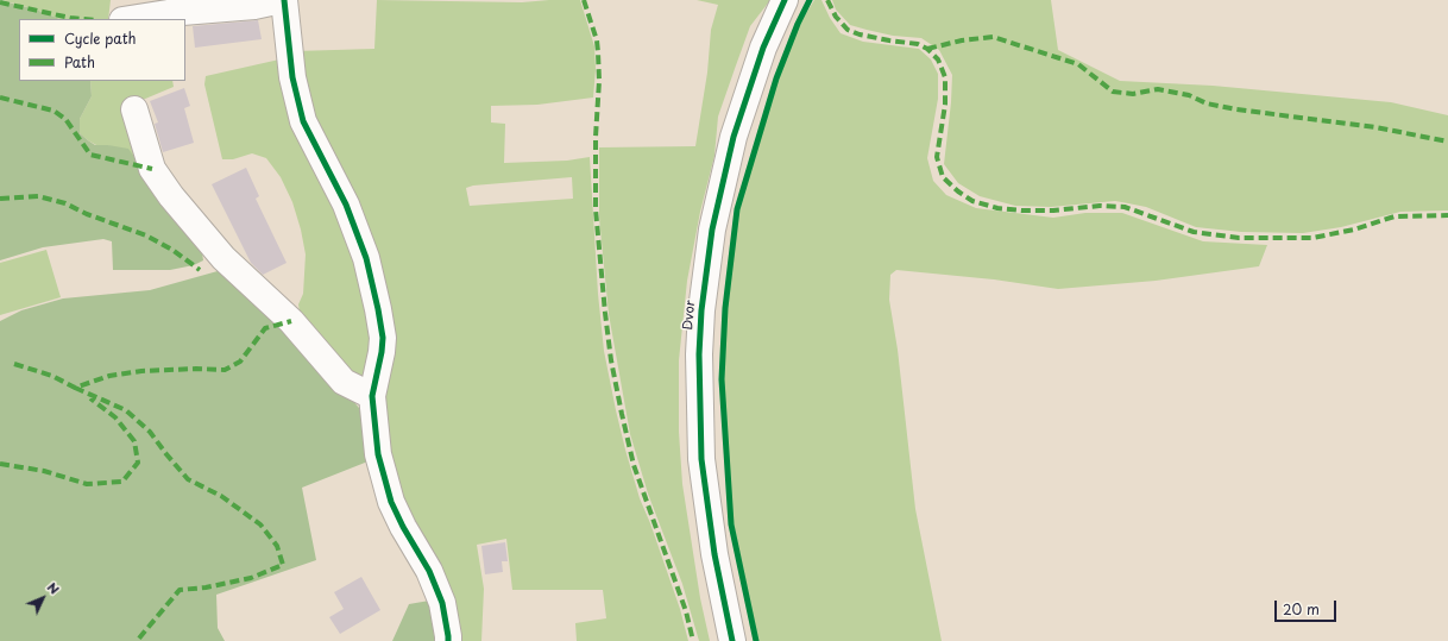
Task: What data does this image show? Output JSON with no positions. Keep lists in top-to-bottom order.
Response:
{
  "streets": {
    "street": ["Dvor"]
  },
  "legend": ["Cycle path", "Path"],
  "scale_bar": "20 m",
  "north": "top right"
}
